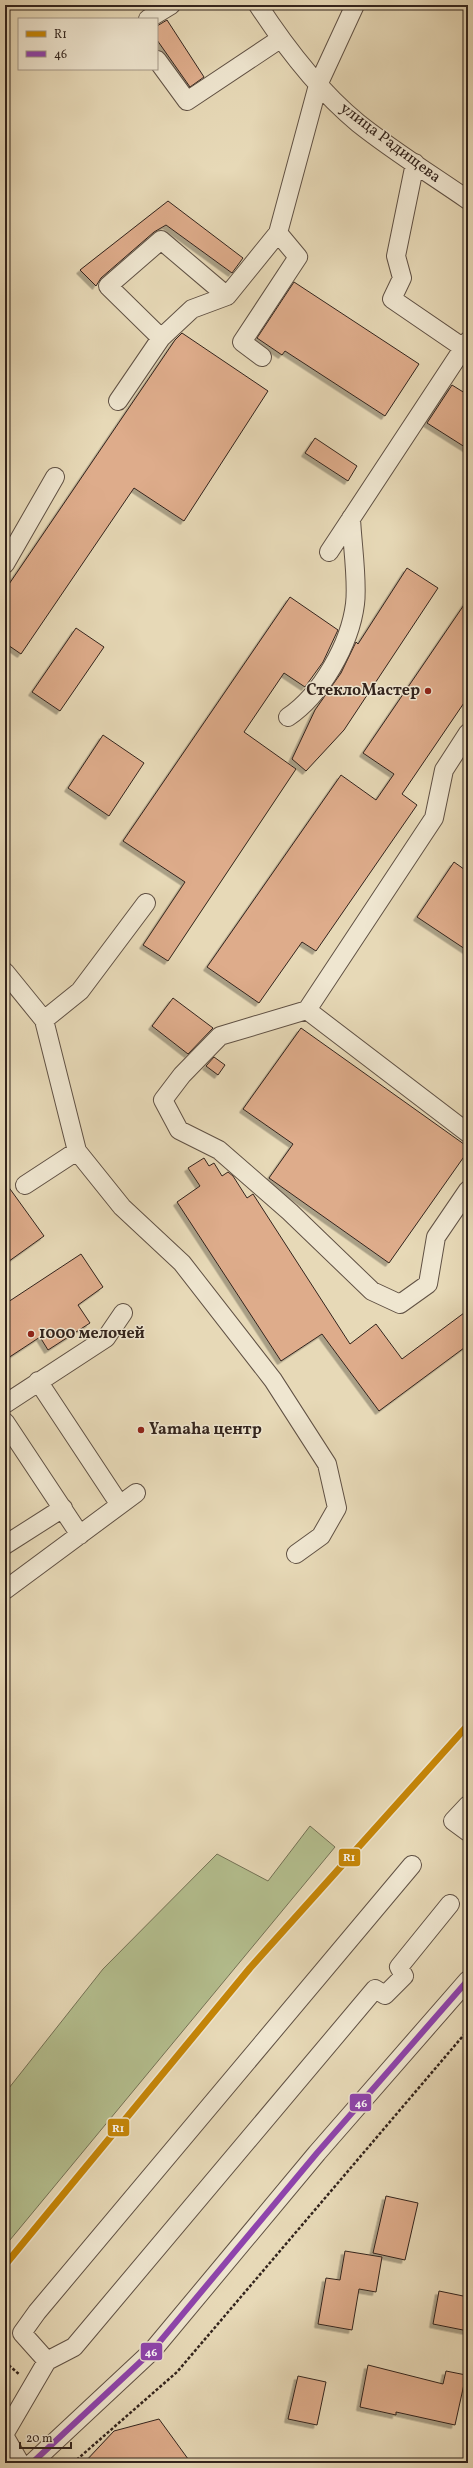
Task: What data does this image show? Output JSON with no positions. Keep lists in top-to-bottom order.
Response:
{
  "streets": {
    "street": ["улица Радищева"]
  },
  "places": ["СтеклоМастер", "1000 мелочей", "Yamaha центр"],
  "lines": ["transit line R1", "transit line 46"],
  "legend": ["R1", "46"],
  "scale_bar": "20 m"
}
